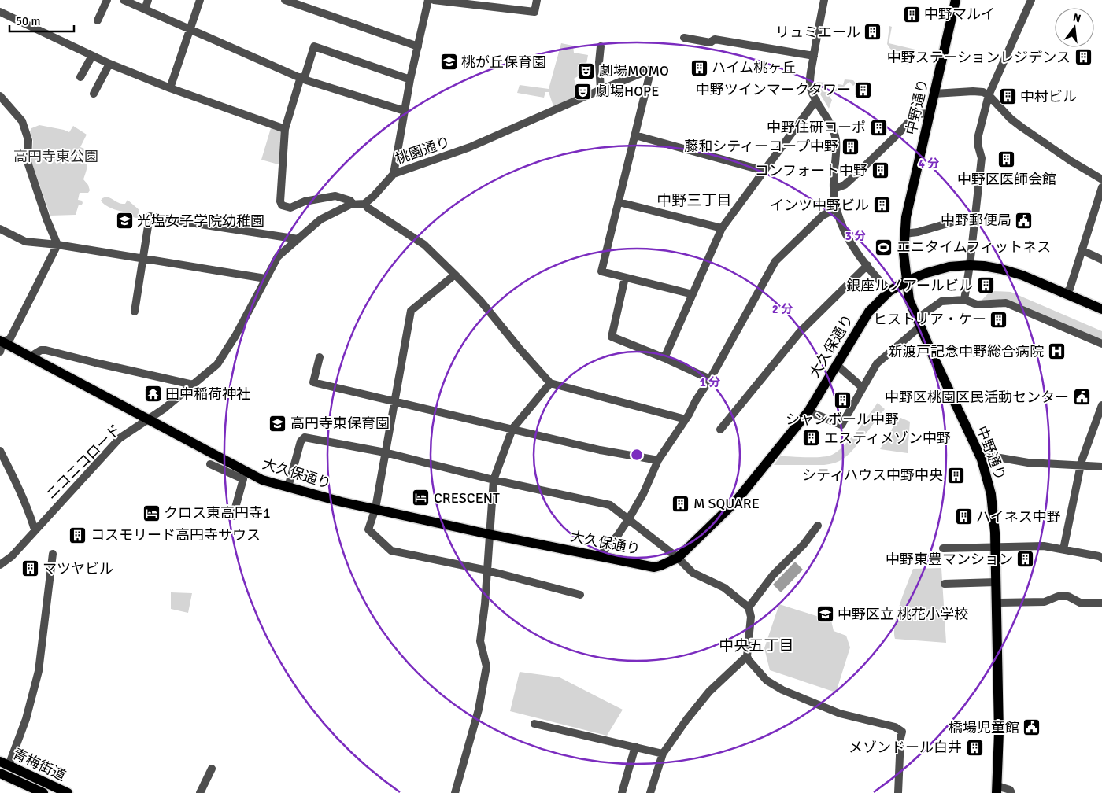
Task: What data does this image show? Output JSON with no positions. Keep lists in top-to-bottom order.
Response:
{
  "streets": {
    "main road": ["中野通り", "大久保通り", "青梅街道"],
    "street": ["桃園通り", "ニコニコロード"]
  },
  "crossings": [
    ["中野通り", "大久保通り"],
    ["大久保通り", "ニコニコロード"]
  ],
  "districts": ["中野三丁目", "中央五丁目"],
  "parks": ["高円寺東公園"],
  "places": {
    "building": [
      "中野マルイ",
      "リュミエール",
      "中野ステーションレジデンス",
      "ハイム桃ヶ丘",
      "中野ツインマークタワー",
      "中村ビル",
      "中野住研コーポ",
      "藤和シティーコープ中野",
      "中野区医師会館",
      "コンフォート中野",
      "インツ中野ビル",
      "銀座ルノアールビル",
      "ヒストリア・ケー",
      "シャンボール中野",
      "エスティメゾン中野",
      "シティハウス中野中央",
      "M SQUARE",
      "ハイネス中野",
      "コスモリード高円寺サウス",
      "中野東豊マンション",
      "マツヤビル",
      "メゾンドール白井"
    ],
    "school or university": [
      "桃が丘保育園",
      "光塩女子学院幼稚園",
      "高円寺東保育園",
      "中野区立 桃花小学校"
    ],
    "theatre": ["劇場MOMO", "劇場HOPE"],
    "public building": ["中野郵便局", "中野区桃園区民活動センター", "橋場児童館"],
    "sports": ["エニタイムフィットネス"],
    "hospital": ["新渡戸記念中野総合病院"],
    "temple": ["田中稲荷神社"],
    "hotel": ["CRESCENT", "クロス東高円寺1"]
  },
  "scale_bar": "50 m",
  "north": "top",
  "rings": [
    "4 分",
    "3 分",
    "2 分",
    "1 分"
  ]
}
